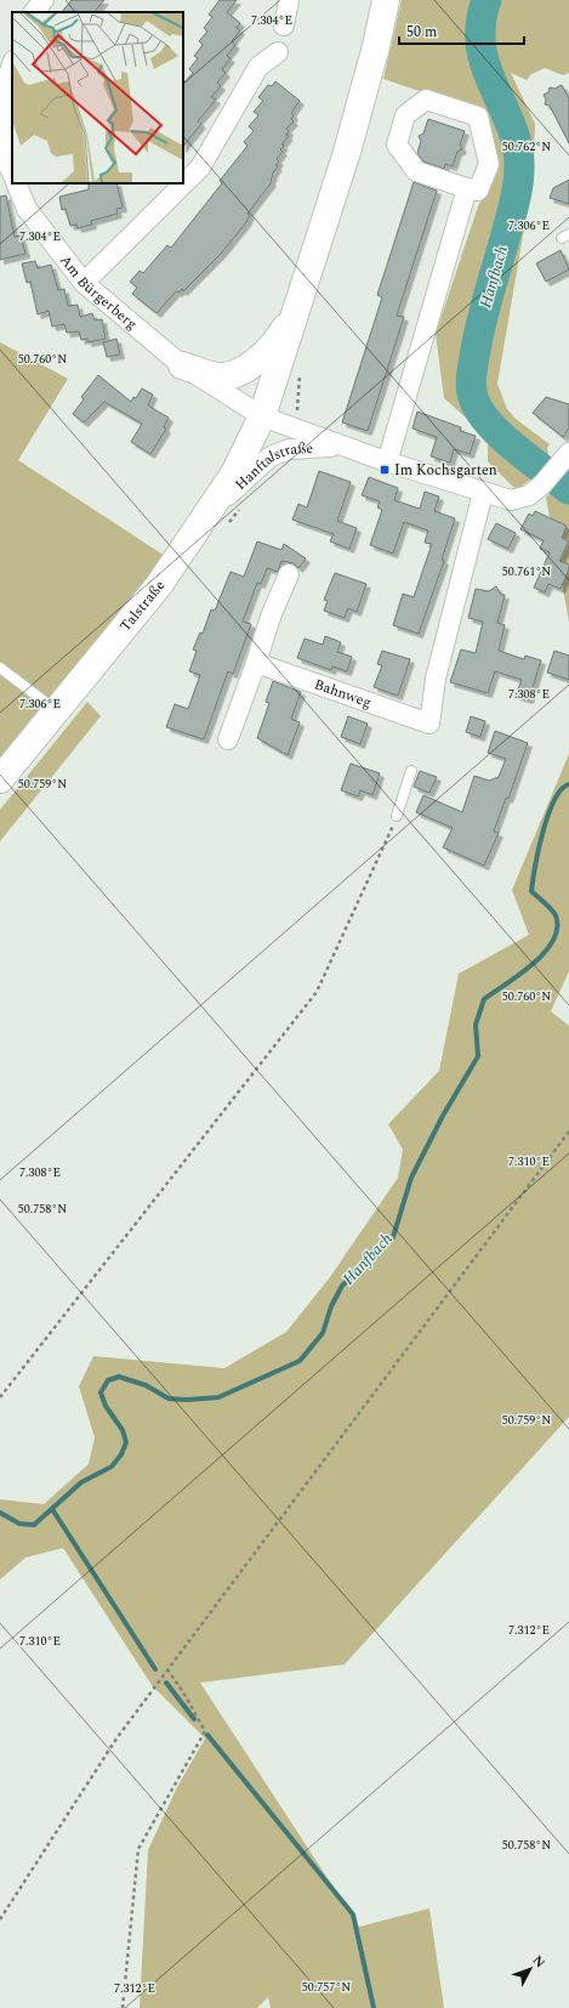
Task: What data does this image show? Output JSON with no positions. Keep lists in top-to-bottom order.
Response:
{
  "streets": {
    "main road": ["Am Bürgerberg", "Talstraße"],
    "street": ["Hanftalstraße", "Bahnweg"]
  },
  "crossings": [
    ["Am Bürgerberg", "Hanftalstraße"],
    ["Am Bürgerberg", "Talstraße"],
    ["Hanftalstraße", "Talstraße"],
    ["Hanftalstraße", "Bahnweg"]
  ],
  "water": ["Hanfbach"],
  "places": {
    "transit": ["Im Kochsgarten"]
  },
  "scale_bar": "50 m",
  "north": "top right",
  "coordinates": [
    "7.304°E",
    "50.762°N",
    "7.306°E",
    "50.760°N",
    "50.761°N",
    "7.308°E",
    "50.759°N",
    "7.310°E",
    "50.758°N",
    "7.312°E",
    "50.757°N"
  ]
}
